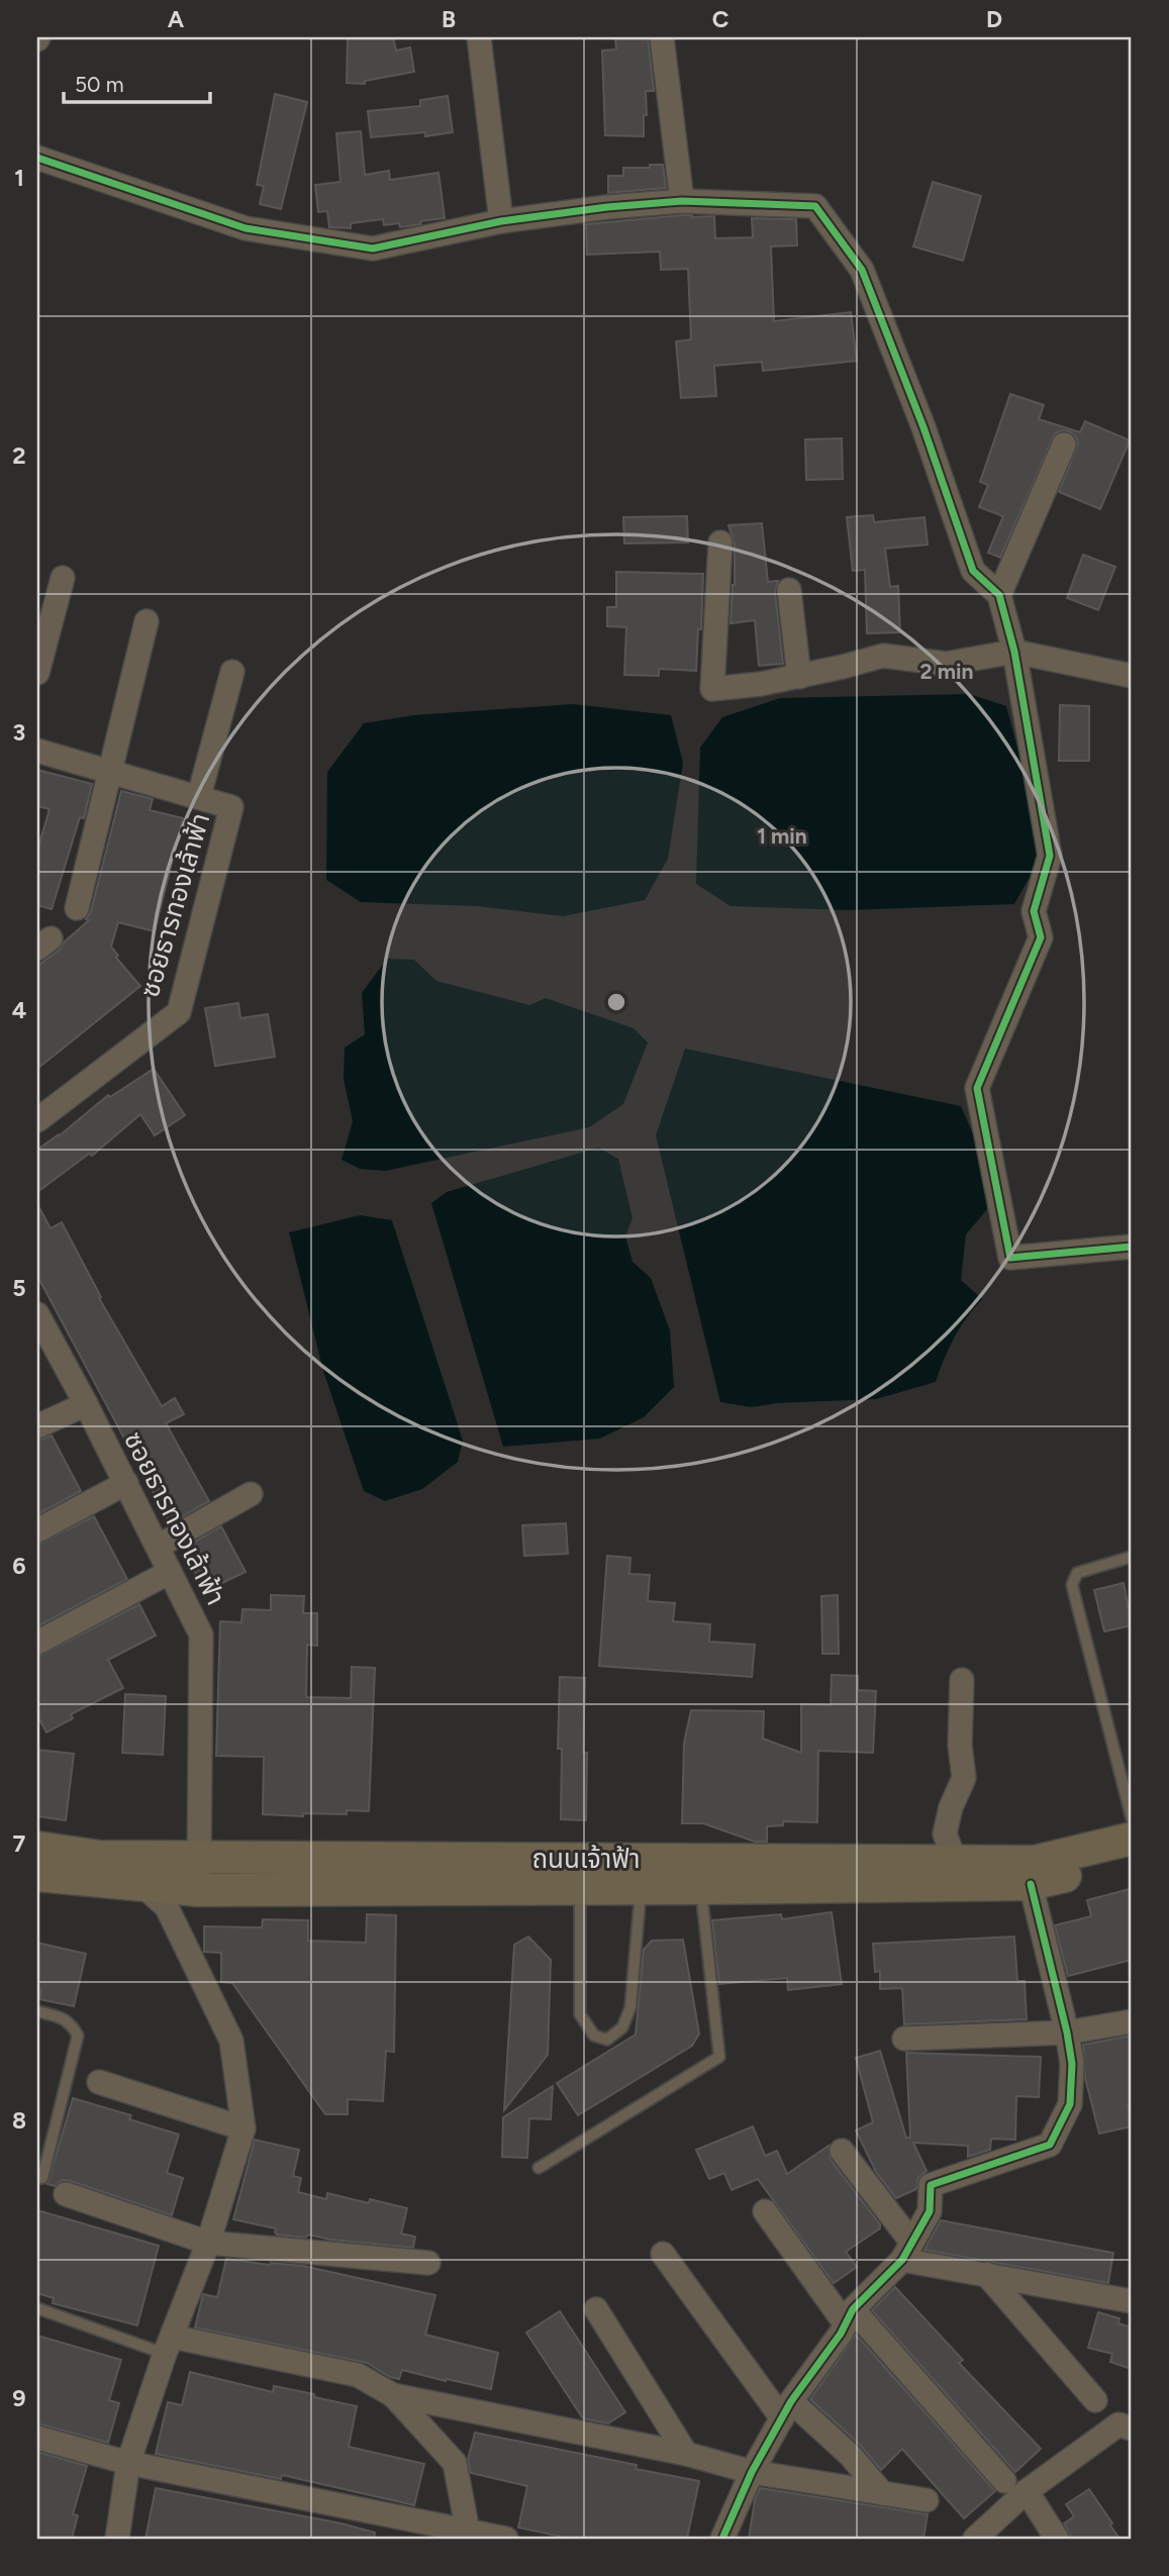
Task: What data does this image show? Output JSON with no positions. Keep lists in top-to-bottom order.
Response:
{
  "streets": {
    "main road": ["ถนนเจ้าฟ้า"],
    "street": ["ซอยธารทองเล้าฟ้า"]
  },
  "crossings": [
    ["ซอยธารทองเล้าฟ้า", "ถนนเจ้าฟ้า"]
  ],
  "scale_bar": "50 m",
  "grid": {
    "columns": [
      "A",
      "B",
      "C",
      "D"
    ],
    "rows": [
      "1",
      "2",
      "3",
      "4",
      "5",
      "6",
      "7",
      "8",
      "9"
    ]
  },
  "rings": ["2 min", "1 min"]
}
